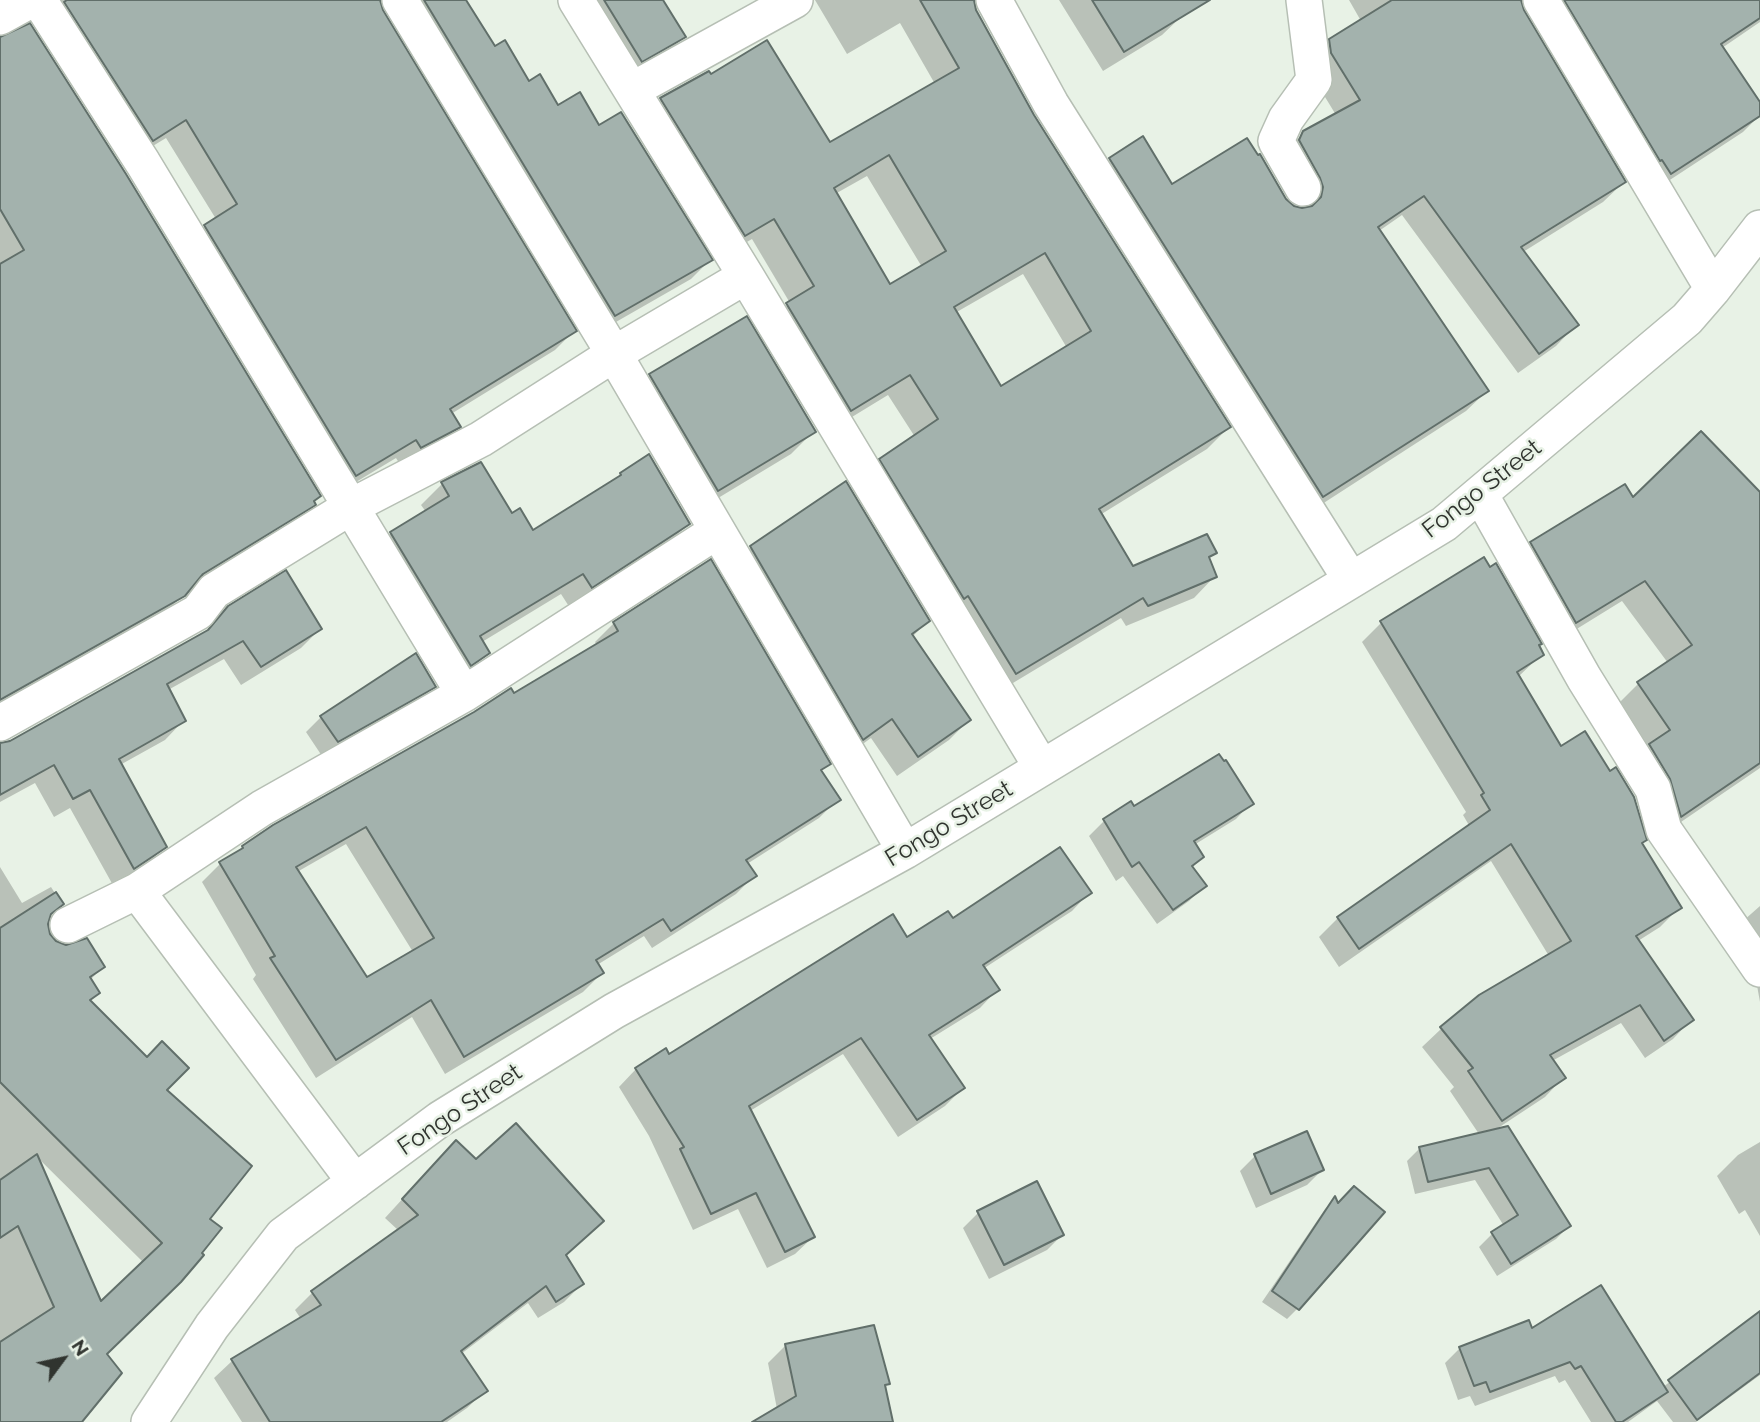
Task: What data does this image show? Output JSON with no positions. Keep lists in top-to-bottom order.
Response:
{
  "streets": {
    "street": ["Fongo Street"]
  },
  "north": "top right"
}
